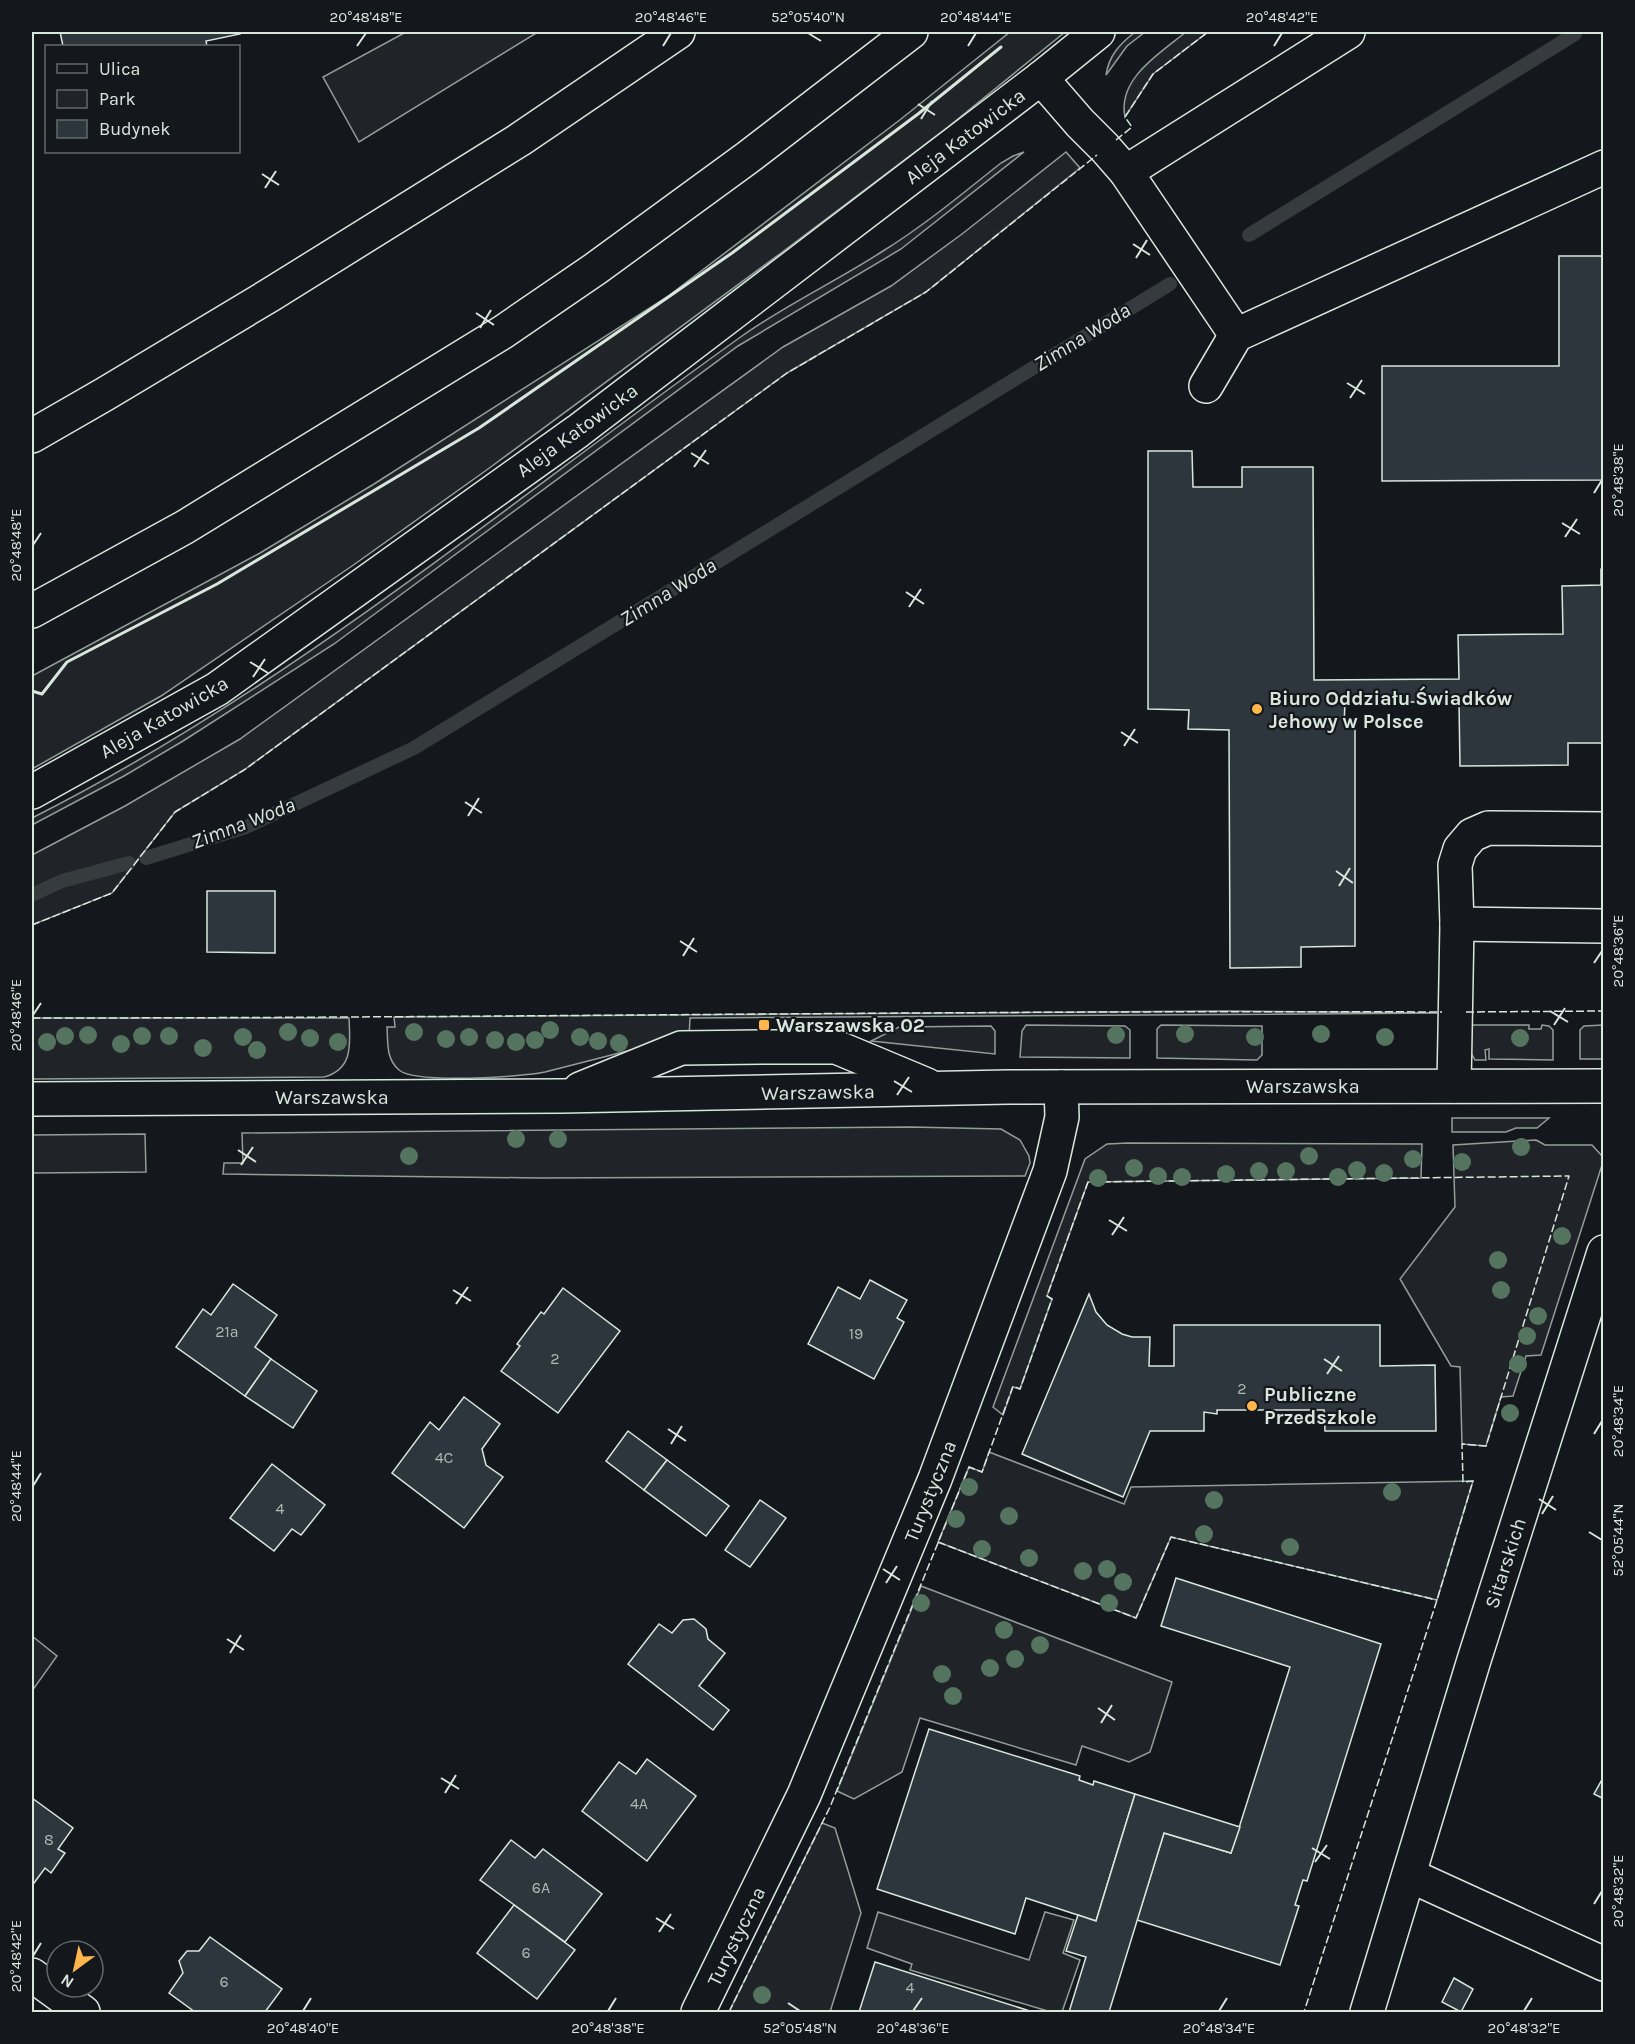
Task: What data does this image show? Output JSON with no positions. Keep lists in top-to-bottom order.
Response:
{
  "streets": {
    "main road": [
      "Aleja Katowicka",
      "Warszawska",
      "Turystyczna",
      "Sitarskich"
    ]
  },
  "crossings": [
    ["Warszawska", "Turystyczna"]
  ],
  "water": ["Zimna Woda"],
  "places": {
    "other": ["Biuro Oddziału Świadków Jehowy w Polsce", "Publiczne Przedszkole"],
    "transit": ["Warszawska 02"]
  },
  "house_numbers": [
    "21a",
    "19",
    "2",
    "2",
    "4C",
    "4",
    "4A",
    "8",
    "6A",
    "6",
    "6",
    "4"
  ],
  "legend": ["Ulica", "Park", "Budynek"],
  "north": "bottom left",
  "coordinates": [
    "20°48'48\"E",
    "20°48'46\"E",
    "52°05'40\"N",
    "20°48'44\"E",
    "20°48'42\"E",
    "20°48'38\"E",
    "20°48'36\"E",
    "20°48'34\"E",
    "52°05'44\"N",
    "20°48'32\"E",
    "20°48'40\"E",
    "52°05'48\"N"
  ]
}
